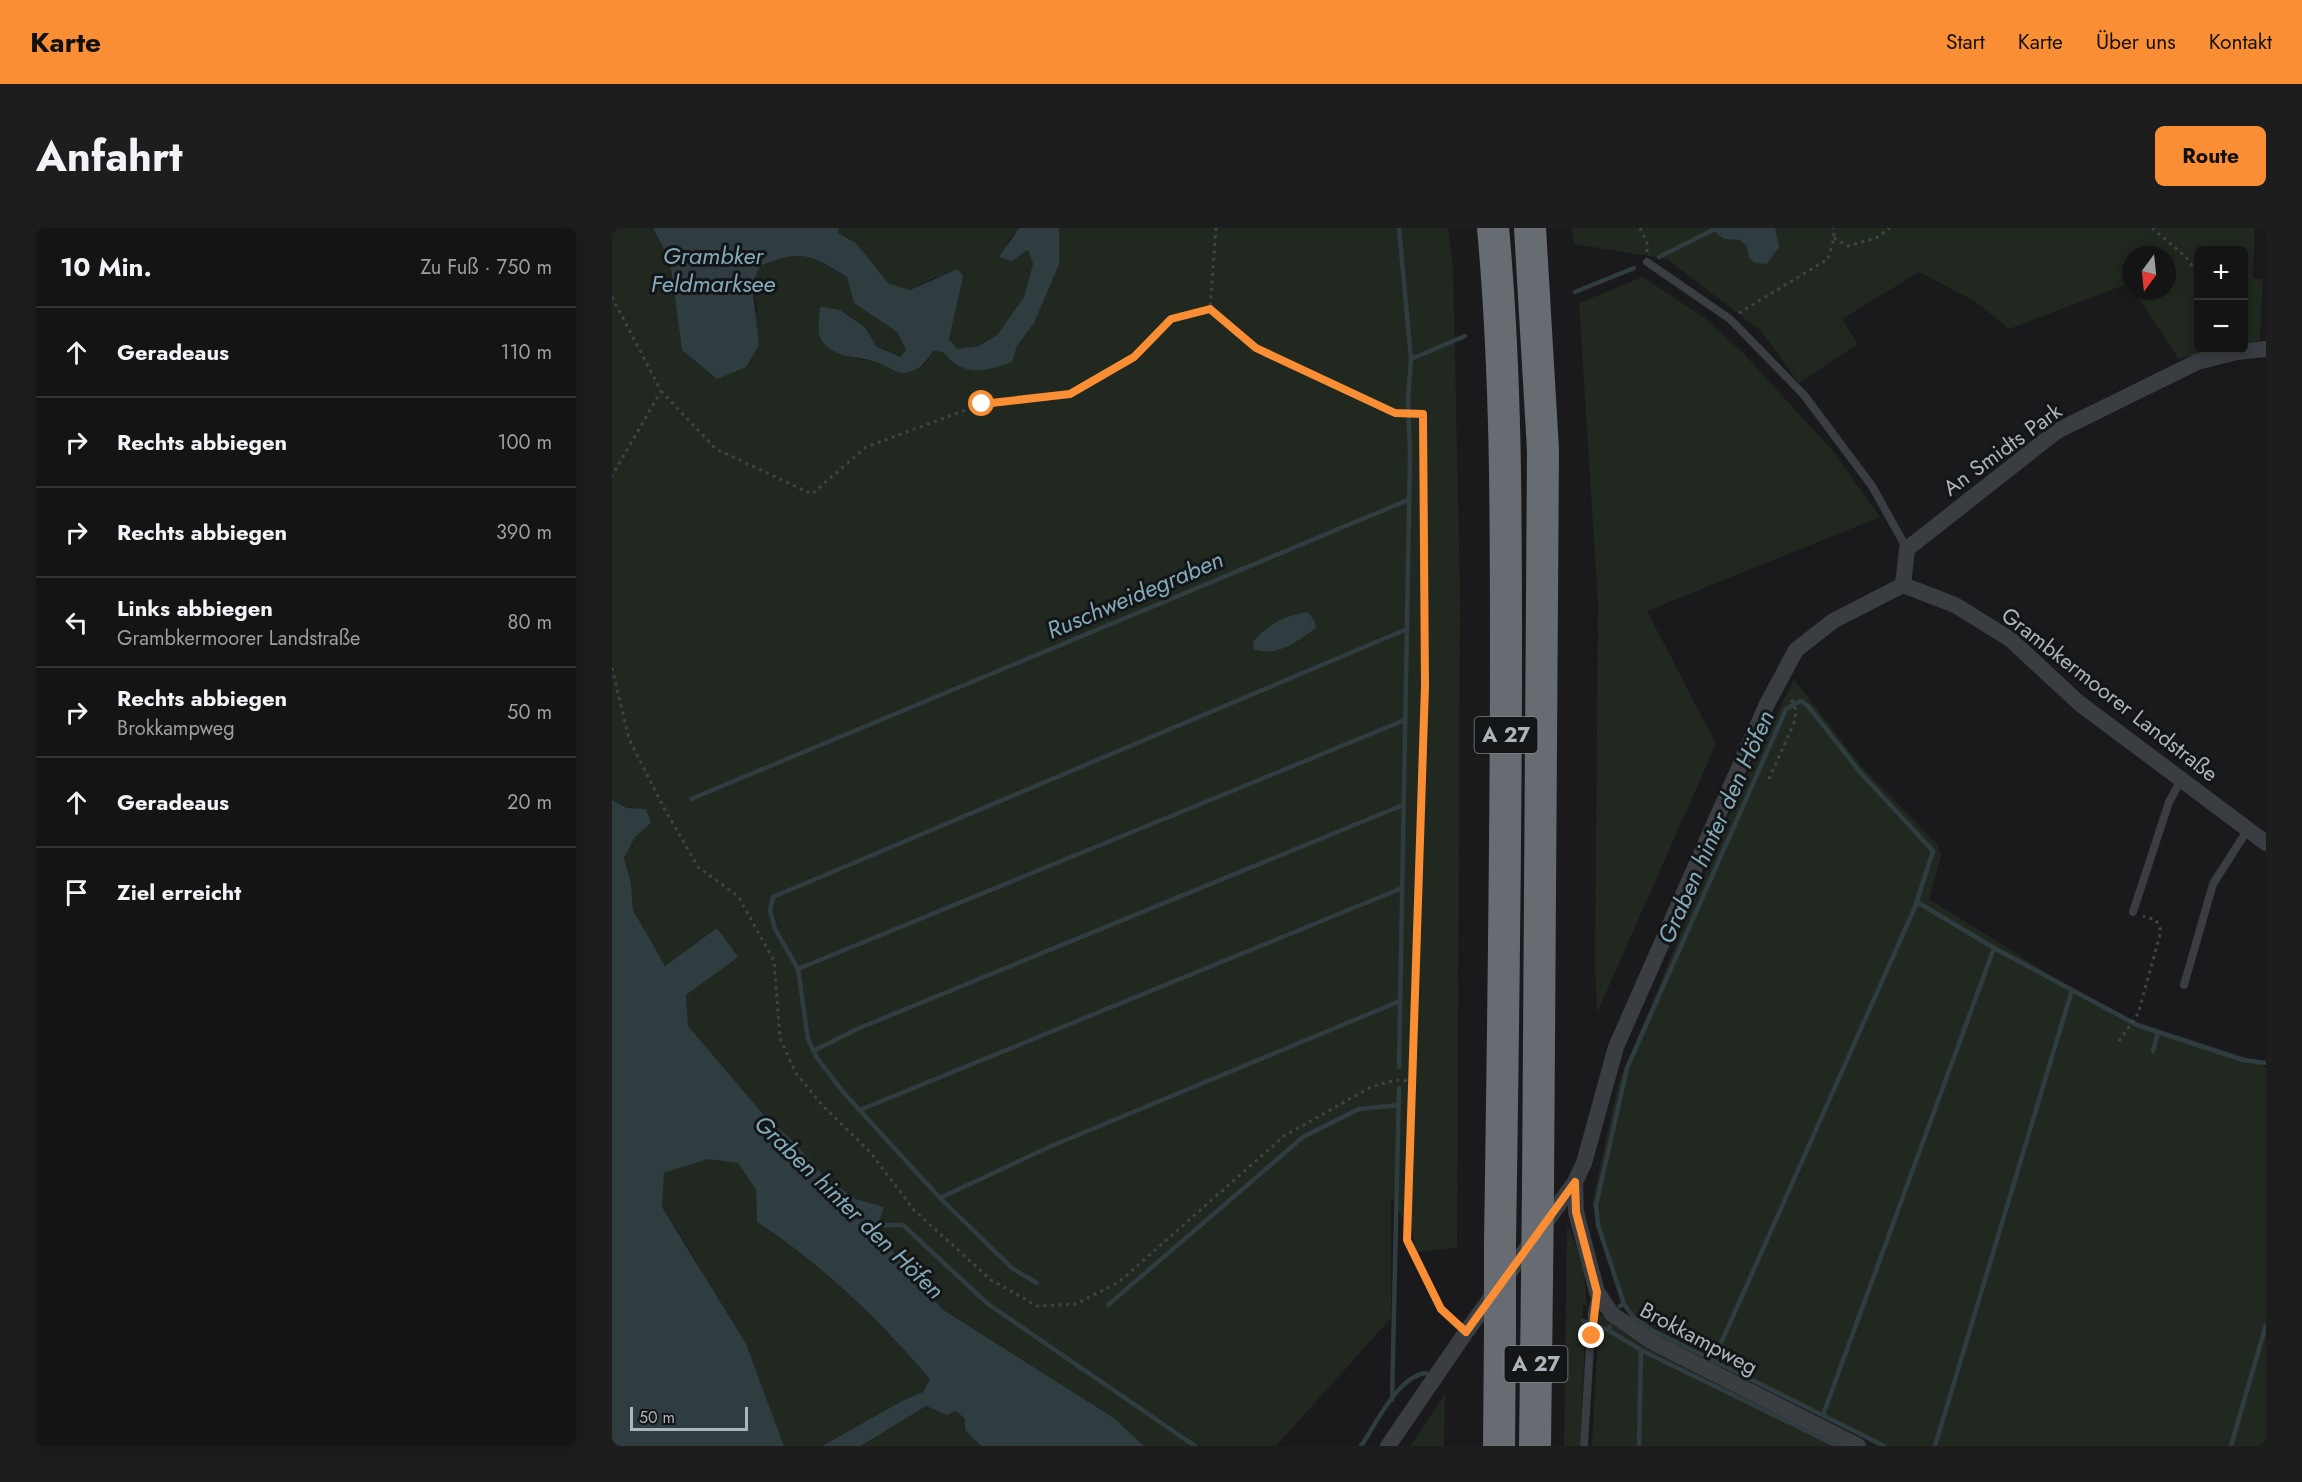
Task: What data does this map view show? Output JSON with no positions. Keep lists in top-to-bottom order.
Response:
{
  "streets": {
    "highway": ["A 27"],
    "street": ["An Smidts Park", "Grambkermoorer Landstraße", "Brokkampweg"]
  },
  "water": ["Grambker Feldmarksee", "Ruschweidegraben", "Graben hinter den Höfen"],
  "scale_bar": "50 m",
  "north": "bottom",
  "page": {
    "header": "Karte",
    "nav": [
      "Start",
      "Karte",
      "Über uns",
      "Kontakt"
    ],
    "title": "Anfahrt",
    "buttons": "Route",
    "heading": ["10 Min.", "Zu Fuß · 750 m"],
    "map_buttons": ["+", "−"],
    "list": [
      ["Geradeaus", "110 m"],
      ["Rechts abbiegen", "100 m"],
      ["Rechts abbiegen", "390 m"],
      ["Links abbiegen", "Grambkermoorer Landstraße", "80 m"],
      ["Rechts abbiegen", "Brokkampweg", "50 m"],
      ["Geradeaus", "20 m"],
      "Ziel erreicht"
    ],
    "scale": "50 m"
  }
}
